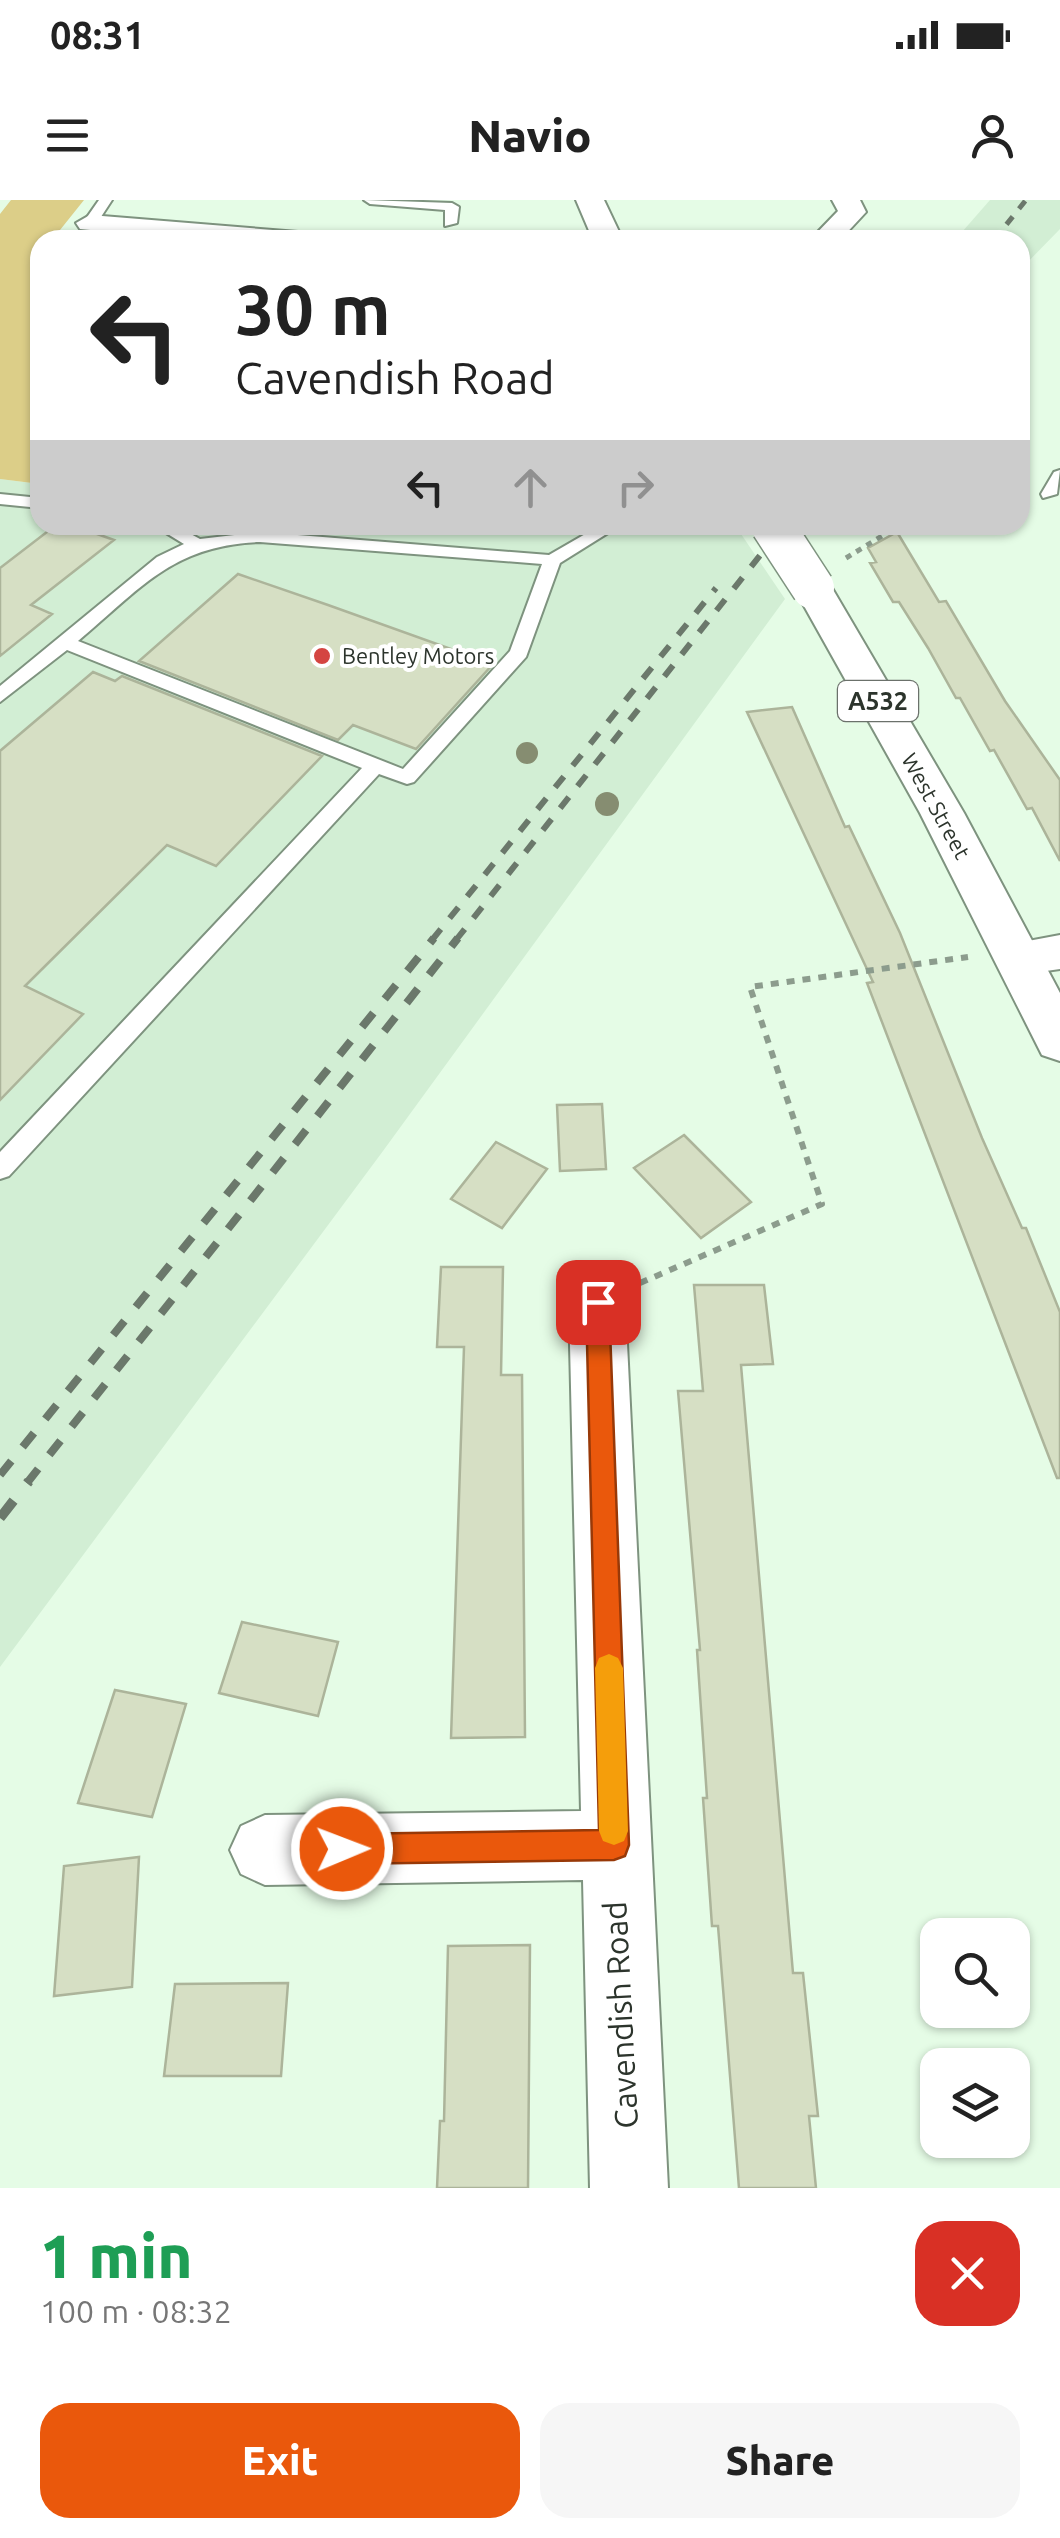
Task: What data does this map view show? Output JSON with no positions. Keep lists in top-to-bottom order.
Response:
{
  "streets": {
    "main road": ["A532", "West Street"],
    "street": ["Cavendish Road"]
  },
  "places": ["Bentley Motors"],
  "page": {
    "status": "08:31",
    "header": "Navio",
    "turn": ["30 m", "Cavendish Road"],
    "heading": ["1 min", "100 m · 08:32"],
    "buttons": ["Exit", "Share"]
  }
}
